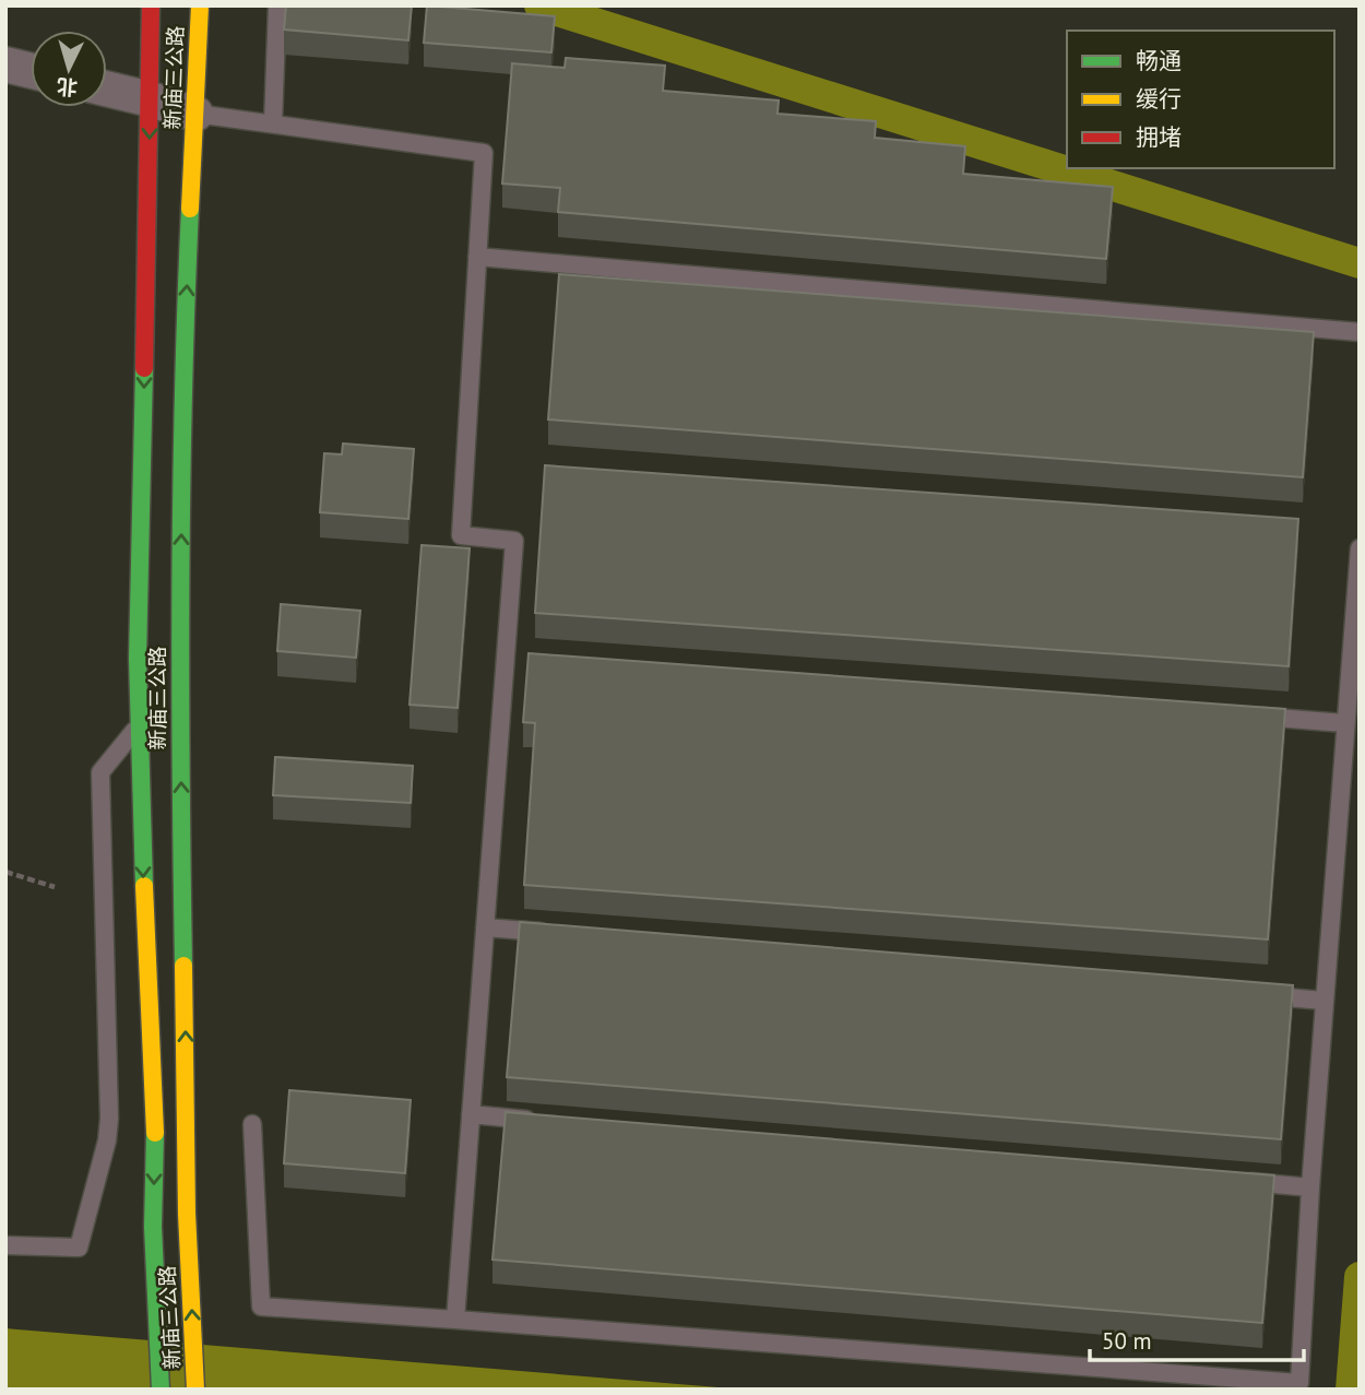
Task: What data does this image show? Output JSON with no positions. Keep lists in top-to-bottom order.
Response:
{
  "streets": {
    "main road": ["新庙三公路"]
  },
  "legend": ["畅通", "缓行", "拥堵"],
  "scale_bar": "50 m",
  "north": "bottom"
}
